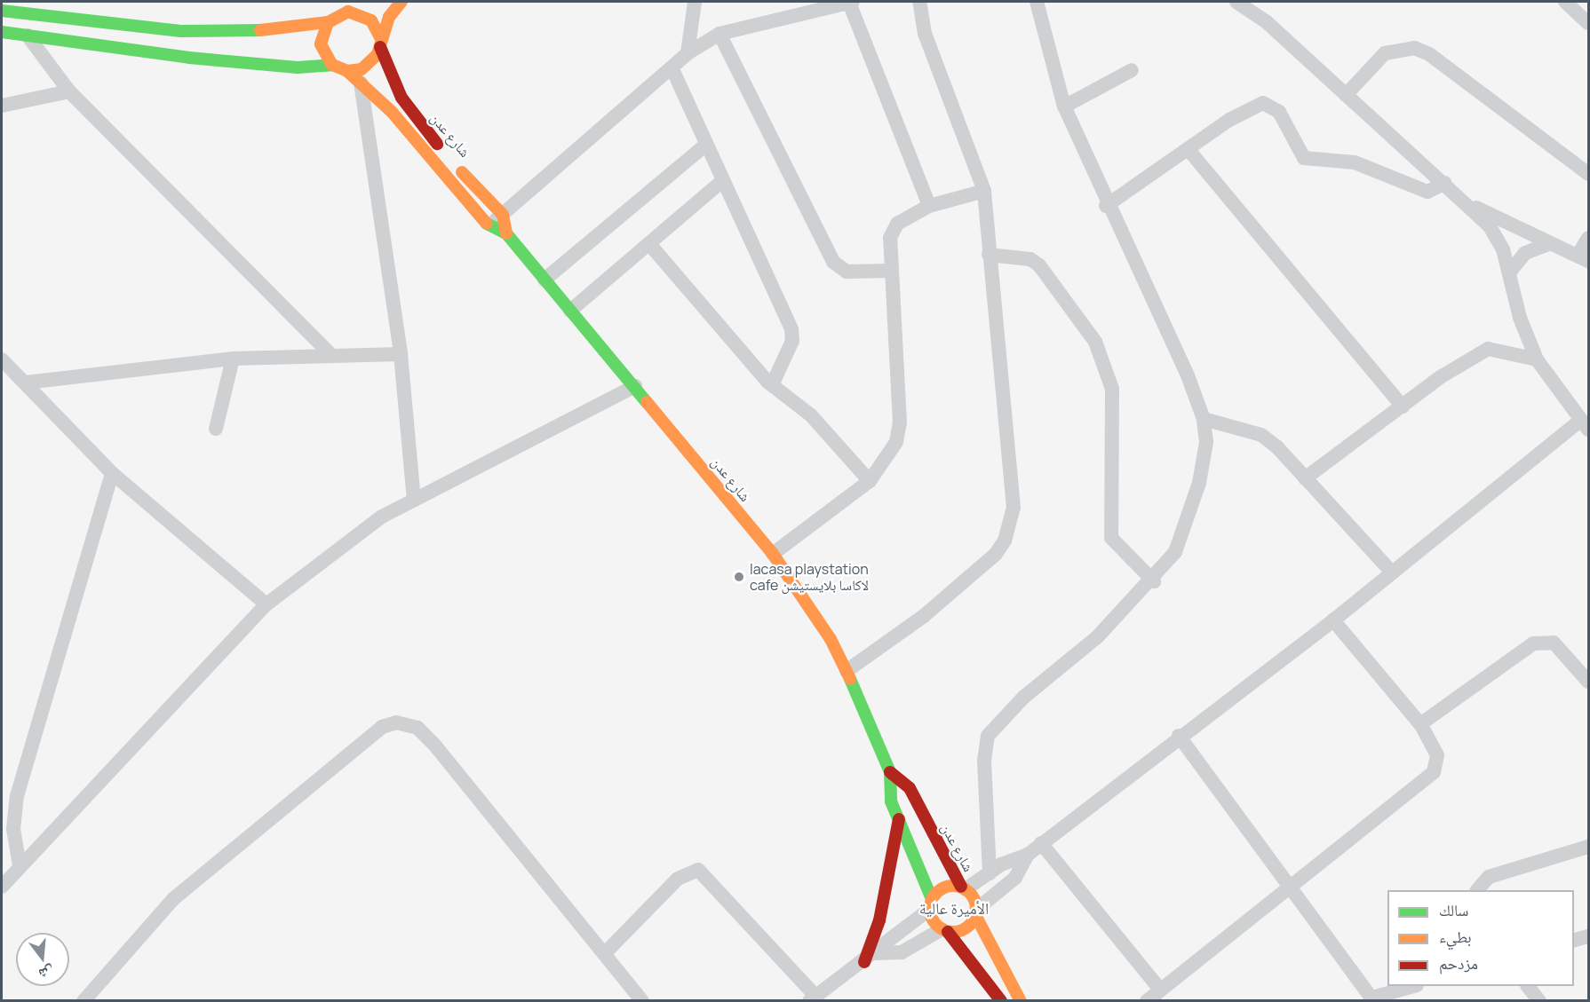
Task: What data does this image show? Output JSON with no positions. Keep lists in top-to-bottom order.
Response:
{
  "streets": {
    "street": ["شارع عدن"]
  },
  "districts": ["الأميرة عالية"],
  "places": ["lacasa playstation cafe لاكاسا بلايستيشن"],
  "legend": ["سالك", "بطيء", "مزدحم"],
  "north": "bottom"
}
